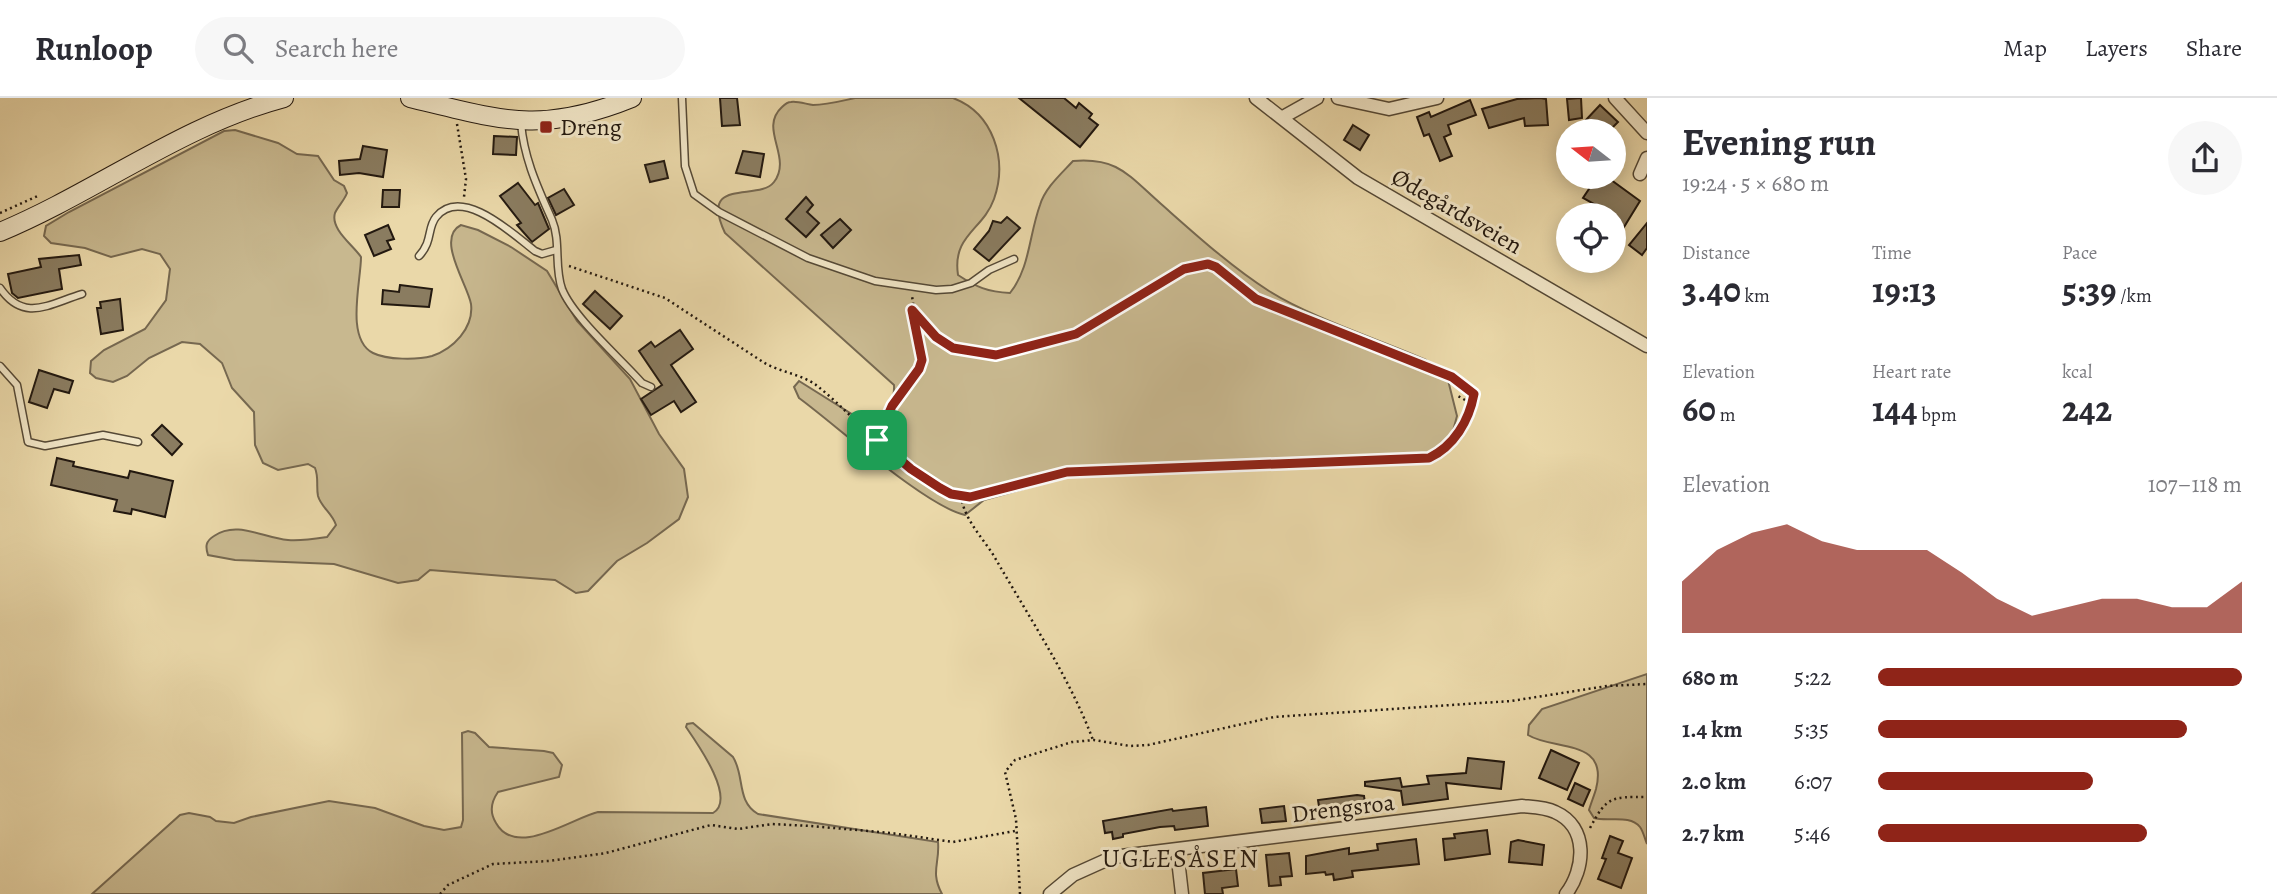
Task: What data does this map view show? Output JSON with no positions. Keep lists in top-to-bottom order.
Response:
{
  "streets": {
    "street": ["Ødegårdsveien", "Drengsroa"]
  },
  "districts": ["UGLESÅSEN"],
  "places": {
    "transit": ["Dreng"]
  },
  "north": "left",
  "page": {
    "header": "Runloop",
    "search": "Search here",
    "nav": ["Map", "Layers", "Share"],
    "heading": ["Evening run", "19:24 · 5 × 680 m"],
    "stats": [
      ["Distance", "3.40 km"],
      ["Time", "19:13"],
      ["Pace", "5:39 /km"],
      ["Elevation", "60 m"],
      ["Heart rate", "144 bpm"],
      ["kcal", "242"]
    ],
    "chart": ["Elevation", "107–118 m"],
    "list": [
      {
        "name": "680 m",
        "note": "5:22"
      },
      {
        "name": "1.4 km",
        "note": "5:35"
      },
      {
        "name": "2.0 km",
        "note": "6:07"
      },
      {
        "name": "2.7 km",
        "note": "5:46"
      }
    ]
  }
}
